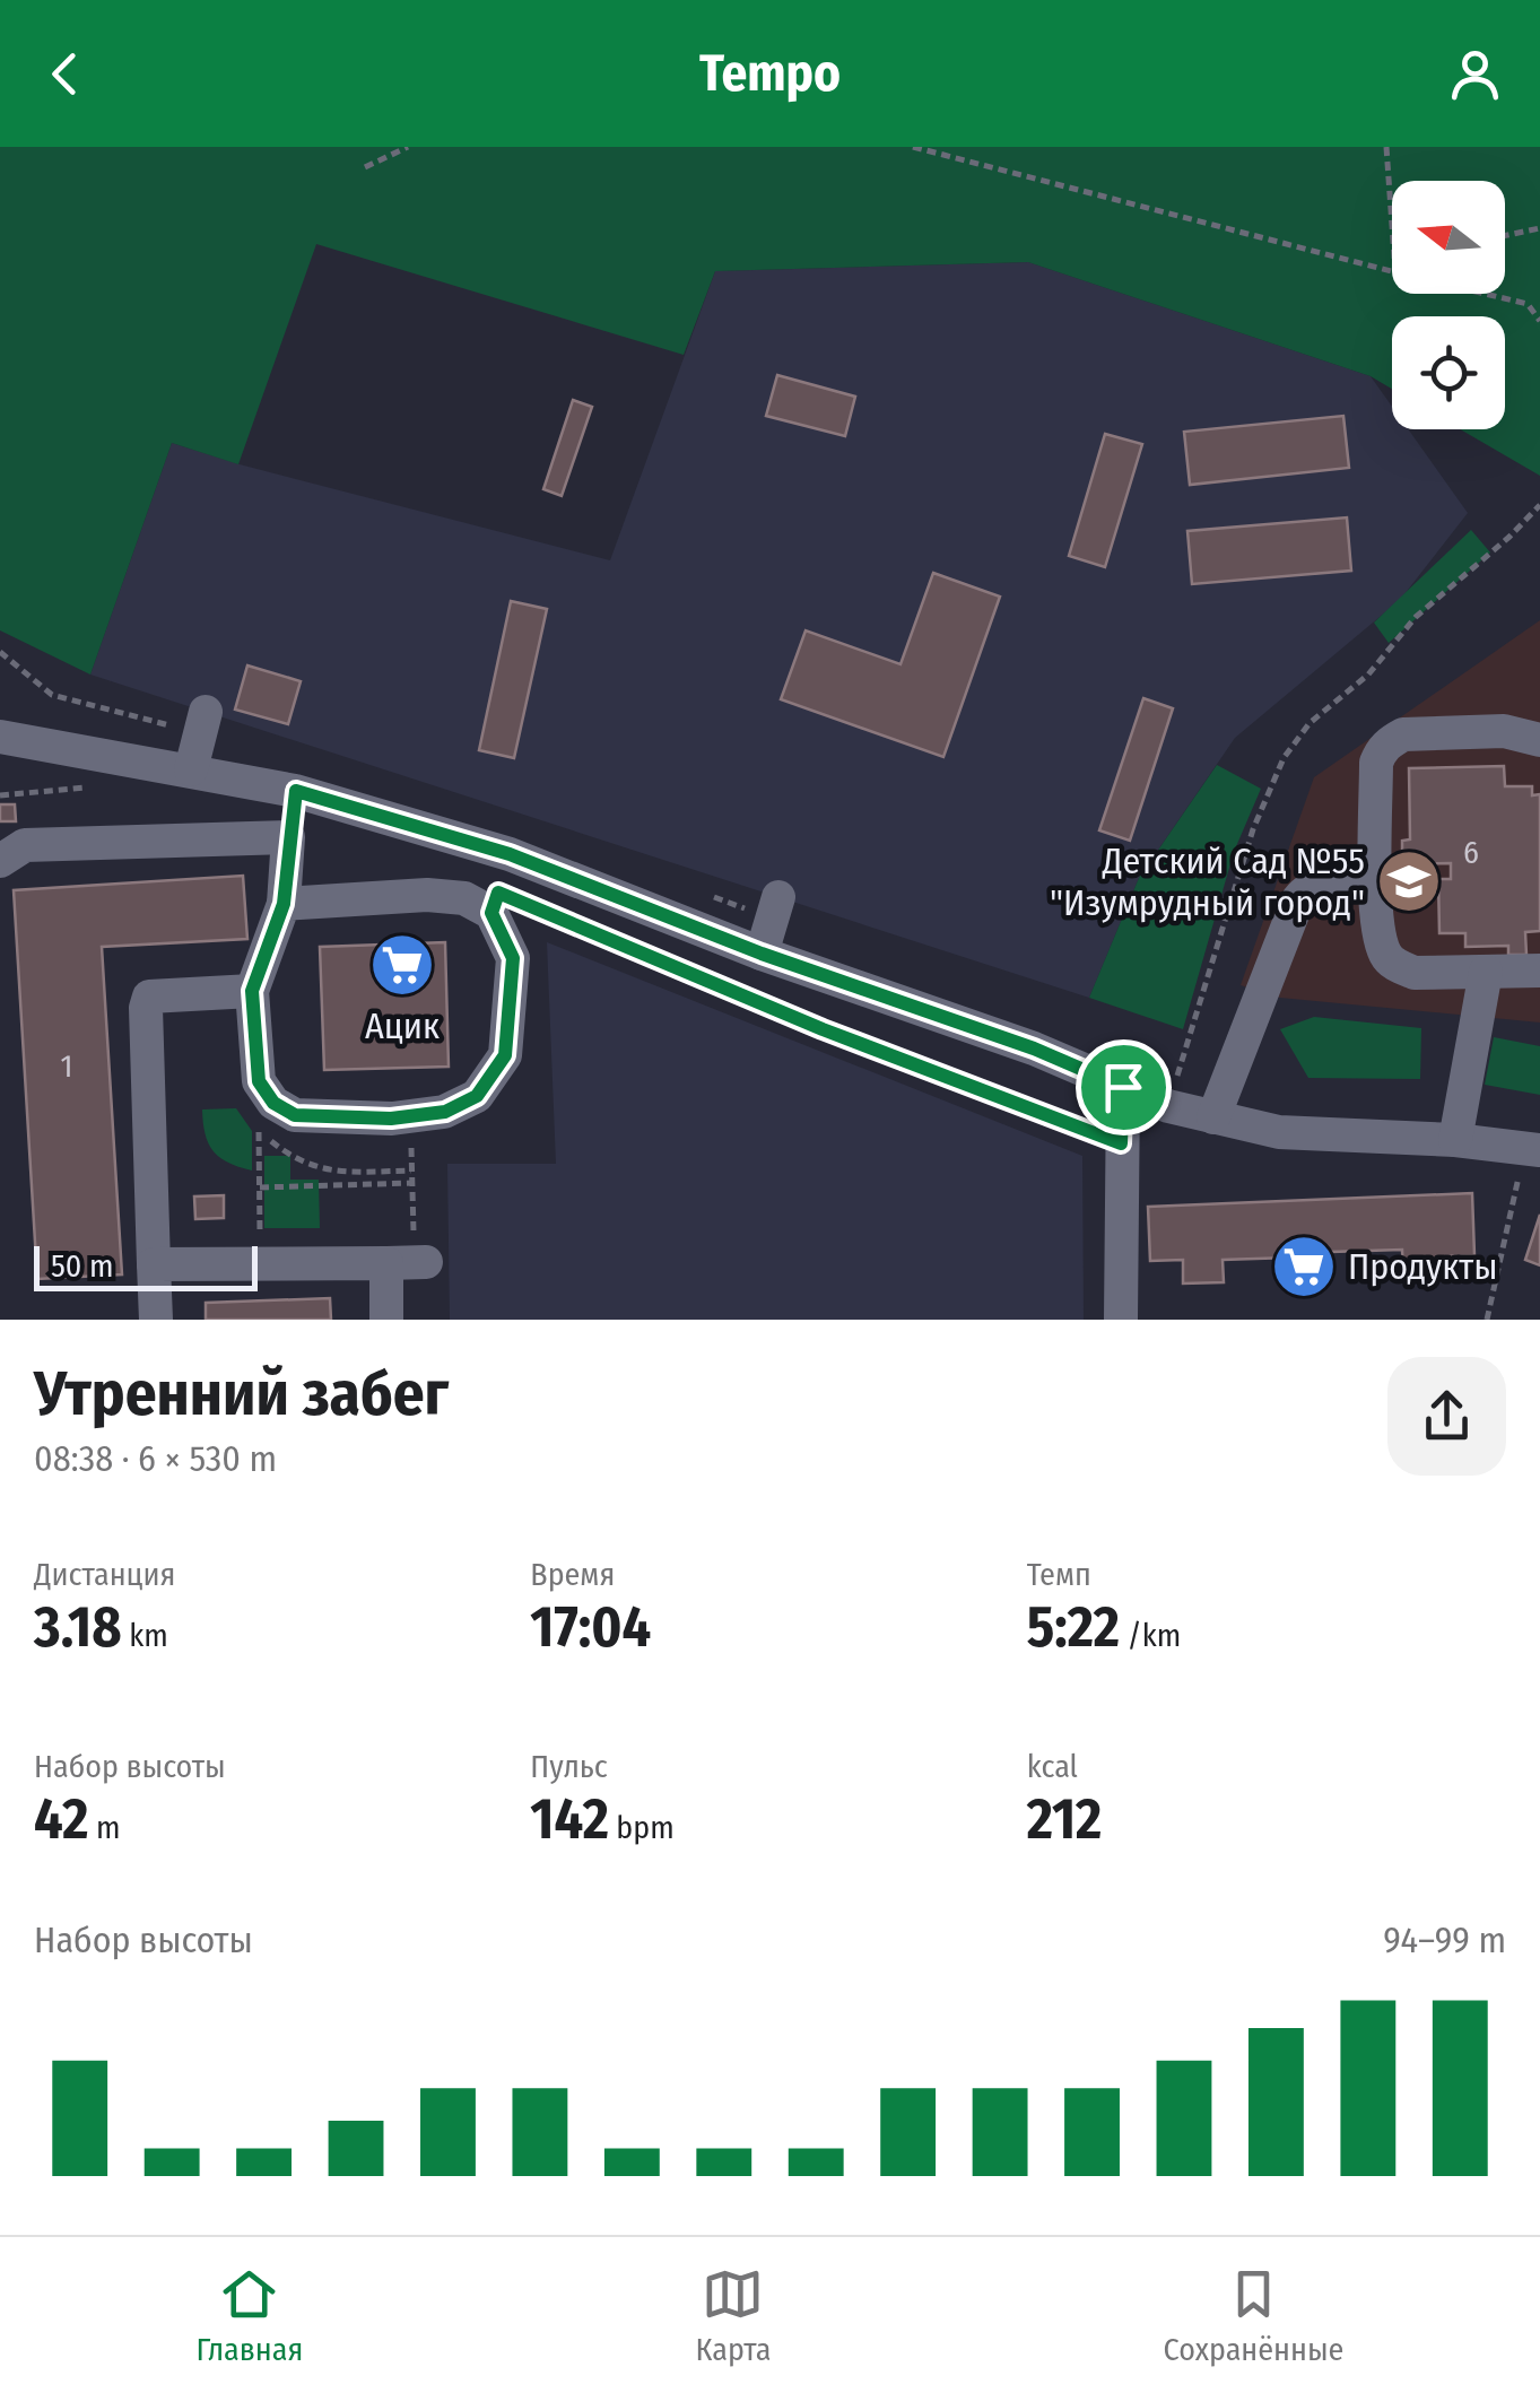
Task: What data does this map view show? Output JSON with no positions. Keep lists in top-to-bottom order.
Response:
{
  "places": {
    "school or university": ["Детский Сад №55 \"Изумрудный город\""],
    "supermarket": ["Ацик", "Продукты"]
  },
  "house_numbers": ["6", "1"],
  "scale_bar": "50 m",
  "north": "left",
  "page": {
    "header": "Tempo",
    "scale": "50 m",
    "heading": ["Утренний забег", "08:38 · 6 × 530 m"],
    "stats": [
      ["Дистанция", "3.18 km"],
      ["Время", "17:04"],
      ["Темп", "5:22 /km"],
      ["Набор высоты", "42 m"],
      ["Пульс", "142 bpm"],
      ["kcal", "212"]
    ],
    "chart": ["Набор высоты", "94–99 m"],
    "tabs": ["Главная", "Карта", "Сохранённые"]
  }
}
